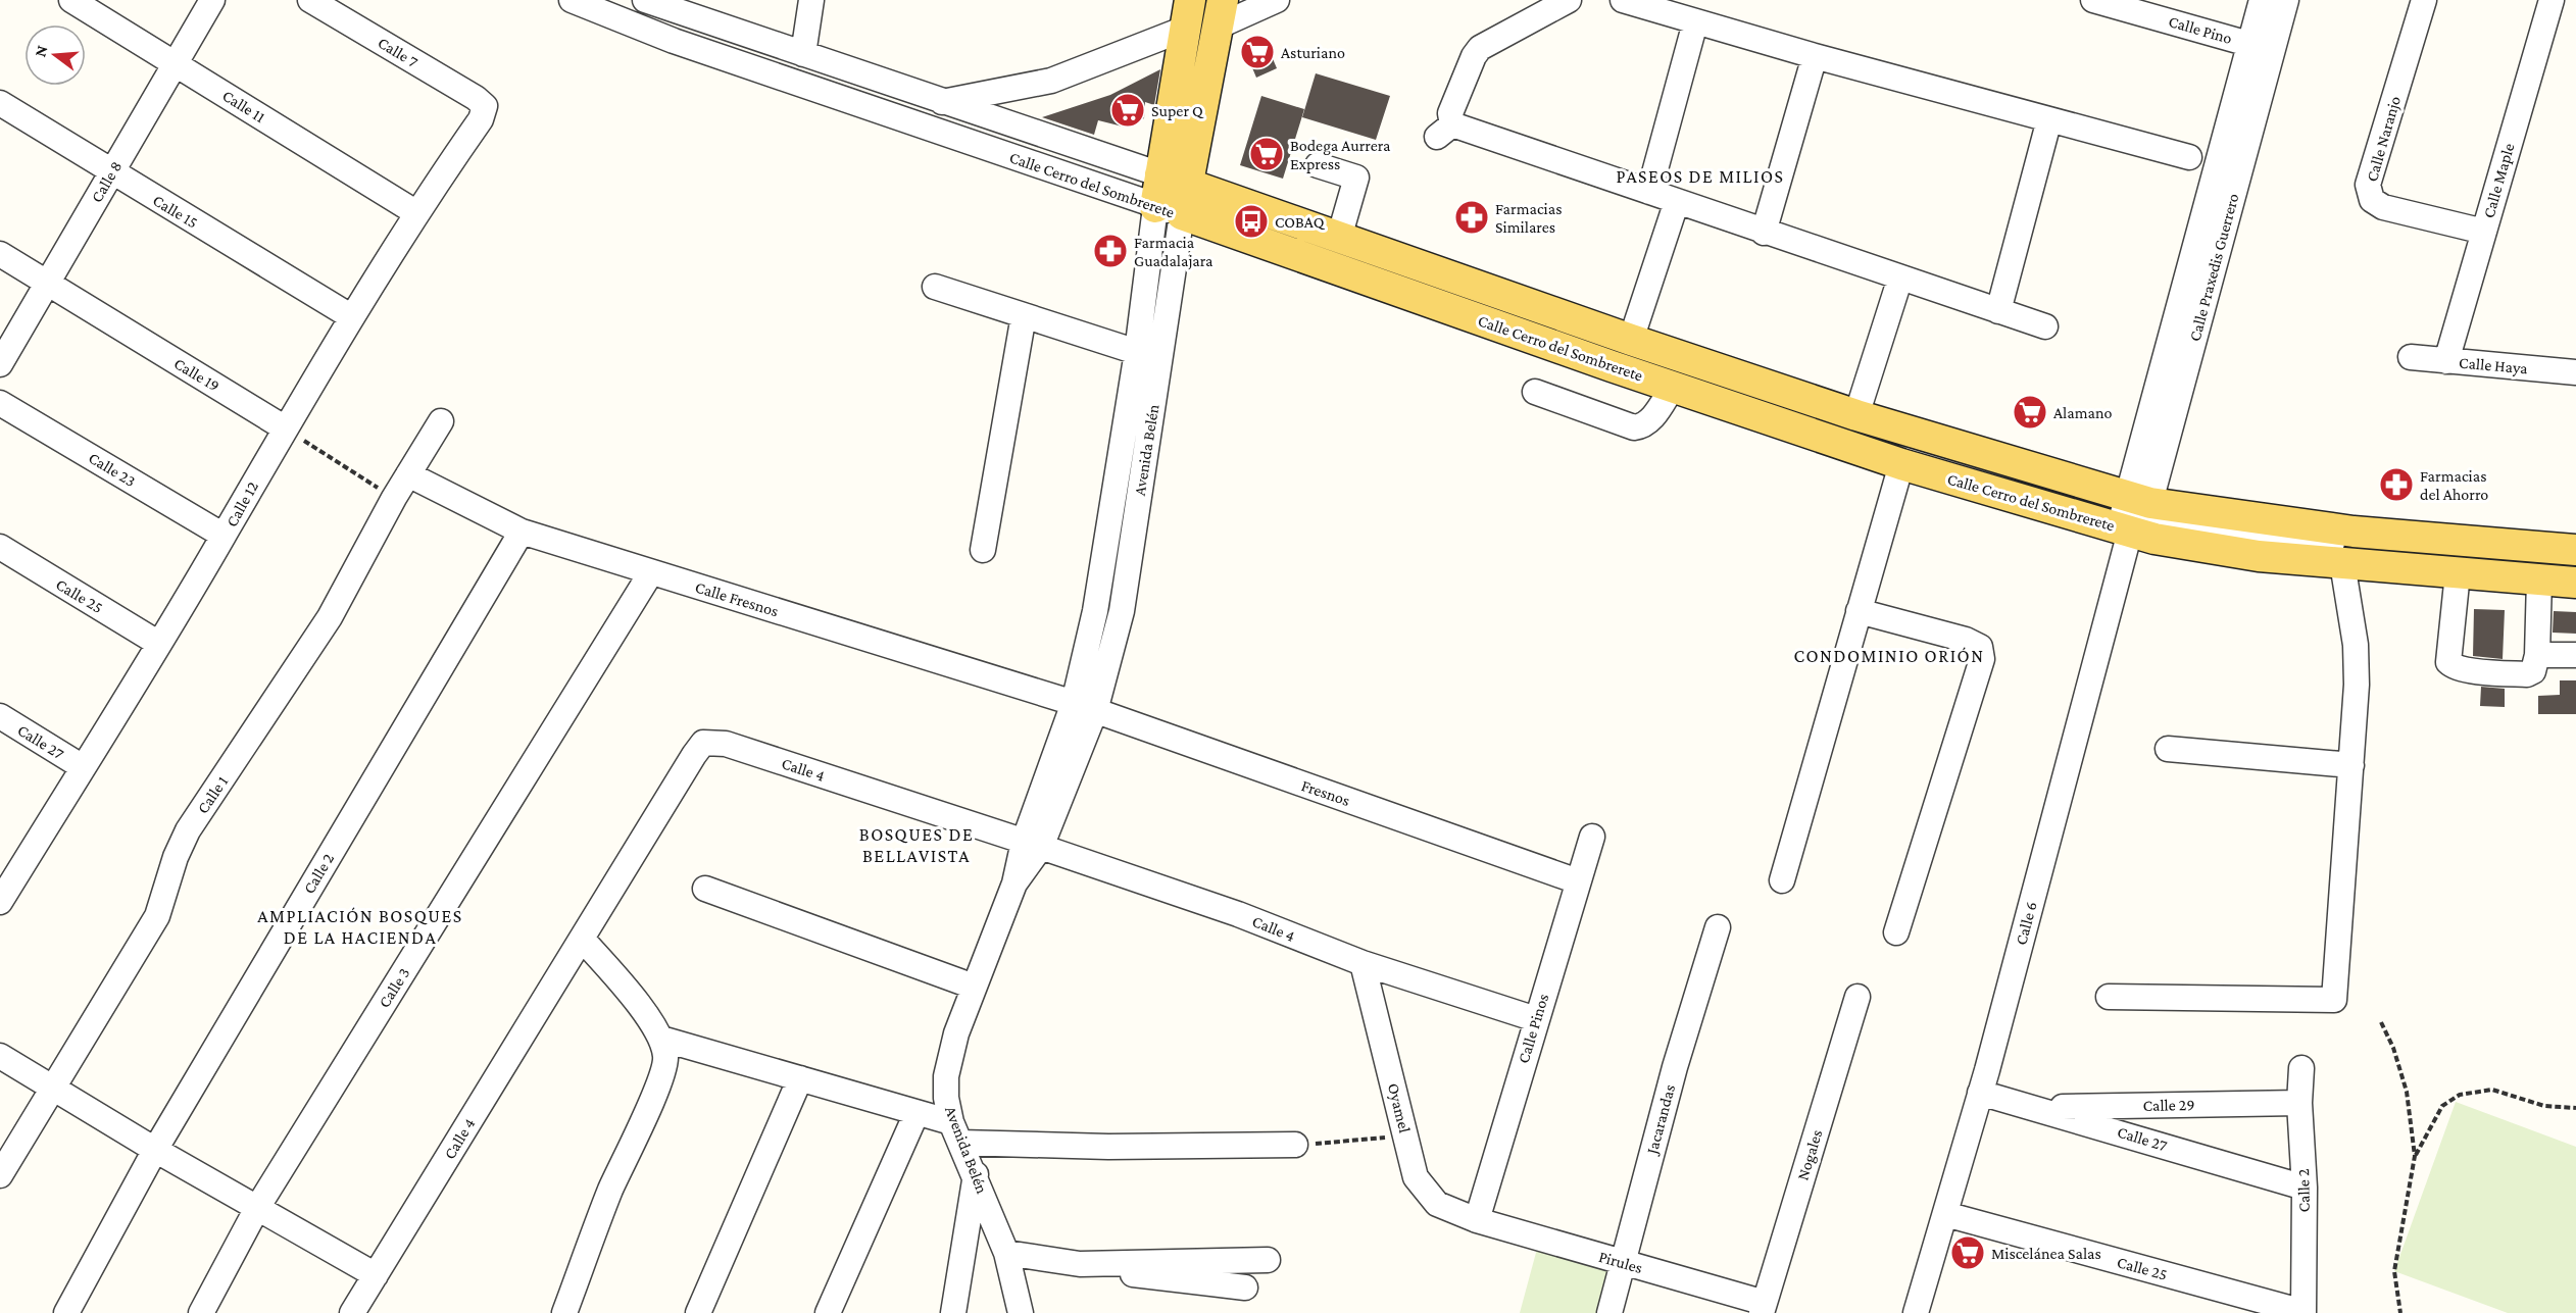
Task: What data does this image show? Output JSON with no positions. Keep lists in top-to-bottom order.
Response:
{
  "streets": {
    "main road": ["Calle Cerro del Sombrerete", "Avenida Belén"],
    "street": [
      "Calle Pino",
      "Calle 7",
      "Calle 11",
      "Calle Naranjo",
      "Calle Maple",
      "Calle 8",
      "Calle 15",
      "Calle Praxedis Guerrero",
      "Calle Haya",
      "Calle 19",
      "Calle 23",
      "Calle 12",
      "Calle 25",
      "Calle Fresnos",
      "Calle 27",
      "Calle 4",
      "Fresnos",
      "Calle 1",
      "Calle 2",
      "Calle 6",
      "Calle 3",
      "Calle Pinos",
      "Calle 29",
      "Oyamel",
      "Jacarandas",
      "Nogales",
      "Pirules"
    ]
  },
  "crossings": [
    ["Calle Pino", "Calle Praxedis Guerrero"],
    ["Calle 7", "Calle 12"],
    ["Calle 11", "Calle 8"],
    ["Calle 11", "Calle 12"],
    ["Calle Naranjo", "Calle Maple"],
    ["Calle Maple", "Calle Haya"],
    ["Calle 8", "Calle 15"],
    ["Calle 8", "Calle 19"],
    ["Calle Cerro del Sombrerete", "Calle Praxedis Guerrero"],
    ["Calle Cerro del Sombrerete", "Avenida Belén"],
    ["Calle Cerro del Sombrerete", "Calle 6"],
    ["Calle 15", "Calle 12"],
    ["Calle Praxedis Guerrero", "Calle 6"],
    ["Calle 19", "Calle 12"],
    ["Avenida Belén", "Calle Fresnos"],
    ["Avenida Belén", "Calle 4"],
    ["Avenida Belén", "Fresnos"],
    ["Calle 23", "Calle 12"],
    ["Calle 12", "Calle 25"],
    ["Calle 12", "Calle 27"],
    ["Calle 25", "Calle 2"],
    ["Calle 25", "Calle 6"],
    ["Calle Fresnos", "Fresnos"],
    ["Calle Fresnos", "Calle 1"],
    ["Calle Fresnos", "Calle 2"],
    ["Calle Fresnos", "Calle 3"],
    ["Calle 27", "Calle 2"],
    ["Calle 27", "Calle 6"],
    ["Calle 27", "Calle 29"],
    ["Calle 4", "Calle Pinos"],
    ["Calle 4", "Oyamel"],
    ["Fresnos", "Calle Pinos"],
    ["Calle 2", "Calle 29"],
    ["Calle Pinos", "Oyamel"],
    ["Calle Pinos", "Pirules"],
    ["Oyamel", "Pirules"],
    ["Jacarandas", "Pirules"],
    ["Nogales", "Pirules"]
  ],
  "districts": [
    "PASEOS DE MILIOS",
    "CONDOMINIO ORIÓN",
    "BOSQUES DE BELLAVISTA",
    "AMPLIACIÓN BOSQUES DE LA HACIENDA"
  ],
  "places": {
    "supermarket": [
      "Asturiano",
      "Super Q",
      "Bodega Aurrera Express",
      "Alamano",
      "Miscelánea Salas"
    ],
    "pharmacy": ["Farmacias Similares", "Farmacia Guadalajara", "Farmacias del Ahorro"],
    "bus stop": ["COBAQ"]
  },
  "north": "left"
}
